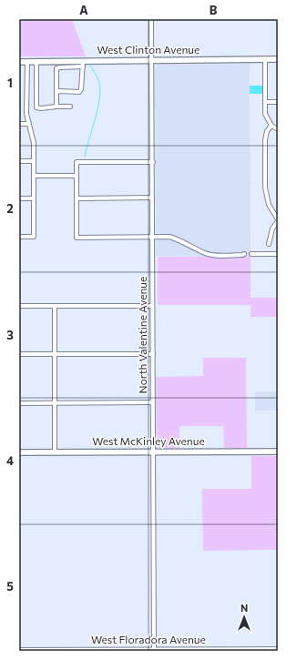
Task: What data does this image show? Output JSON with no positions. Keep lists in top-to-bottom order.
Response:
{
  "streets": {
    "main road": ["West Clinton Avenue", "West McKinley Avenue"],
    "street": ["North Valentine Avenue", "West Floradora Avenue"]
  },
  "crossings": [
    ["West Clinton Avenue", "North Valentine Avenue"],
    ["North Valentine Avenue", "West McKinley Avenue"],
    ["North Valentine Avenue", "West Floradora Avenue"]
  ],
  "north": "top",
  "grid": {
    "columns": ["A", "B"],
    "rows": [
      "1",
      "2",
      "3",
      "4",
      "5"
    ]
  }
}
